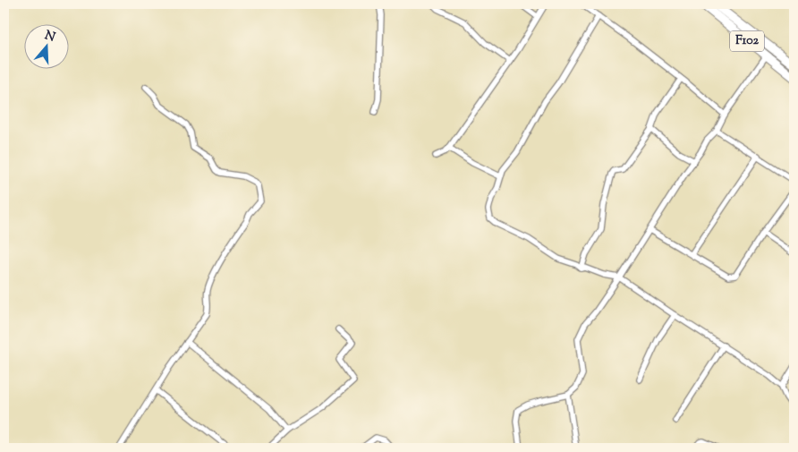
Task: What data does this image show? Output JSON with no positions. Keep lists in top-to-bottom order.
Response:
{
  "streets": {
    "main road": ["F102"]
  },
  "north": "top"
}
